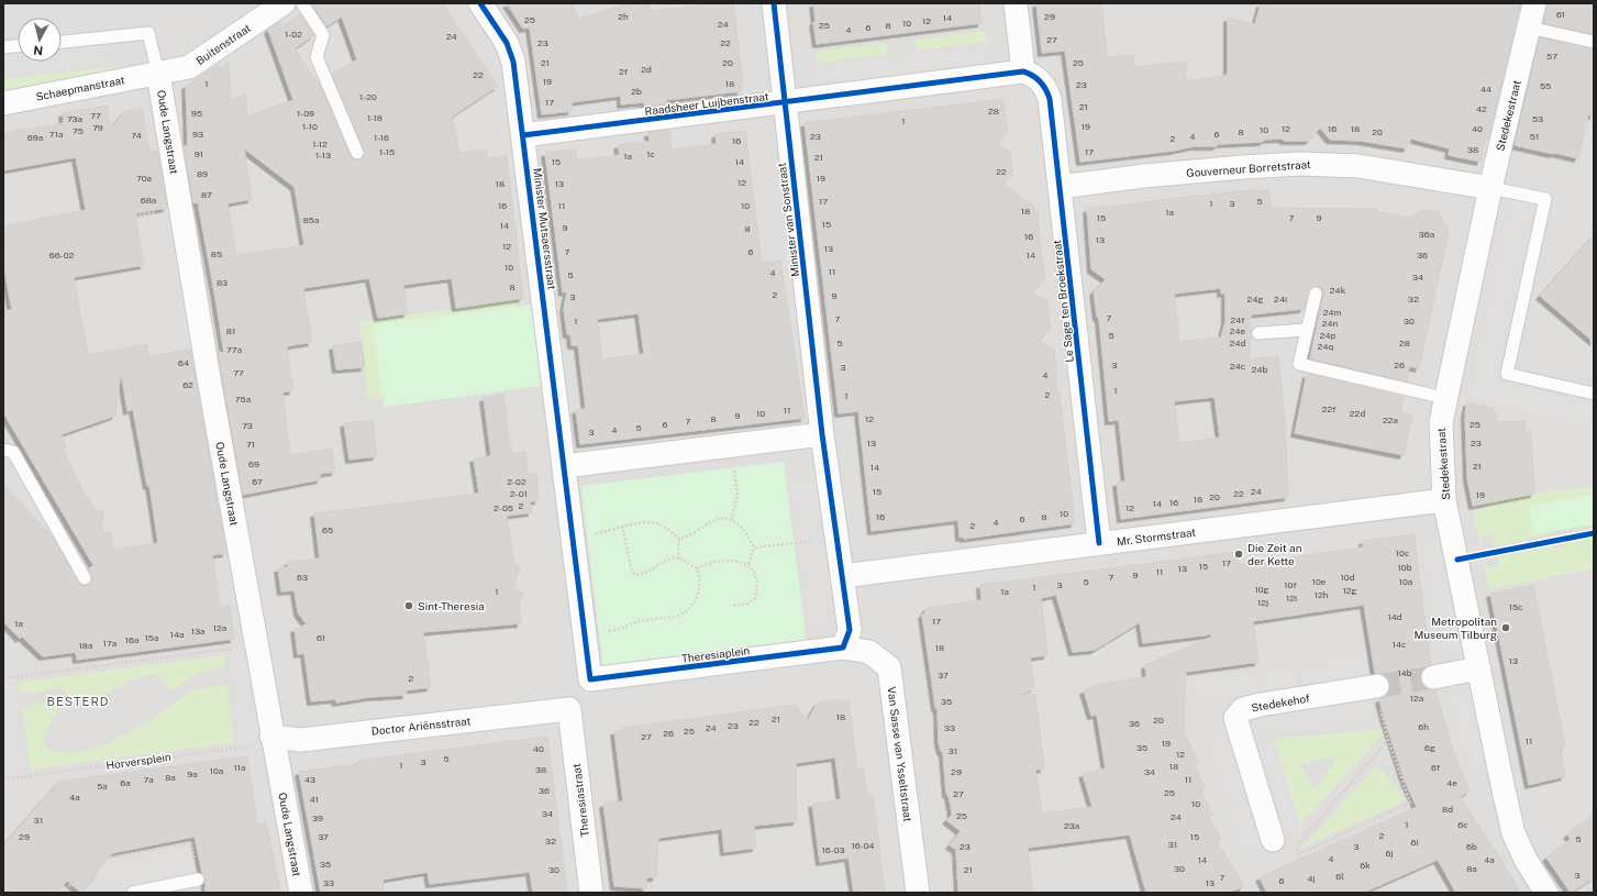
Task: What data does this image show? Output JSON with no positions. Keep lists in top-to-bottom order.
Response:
{
  "streets": {
    "street": [
      "Buitenstraat",
      "Schaepmanstraat",
      "Raadsheer Luijbenstraat",
      "Stedekestraat",
      "Oude Langstraat",
      "Gouverneur Borretstraat",
      "Minister van Sonstraat",
      "Minister Mutsaersstraat",
      "Le Sage ten Broekstraat",
      "Mr. Stormstraat",
      "Theresiaplein",
      "Stedekehof",
      "Doctor Ariënsstraat",
      "Van Sasse van Ysseltstraat",
      "Theresiastraat"
    ],
    "path": ["Horversplein"]
  },
  "crossings": [
    ["Buitenstraat", "Schaepmanstraat"],
    ["Buitenstraat", "Oude Langstraat"],
    ["Schaepmanstraat", "Oude Langstraat"],
    ["Raadsheer Luijbenstraat", "Minister van Sonstraat"],
    ["Raadsheer Luijbenstraat", "Minister Mutsaersstraat"],
    ["Raadsheer Luijbenstraat", "Le Sage ten Broekstraat"],
    ["Stedekestraat", "Gouverneur Borretstraat"],
    ["Stedekestraat", "Mr. Stormstraat"],
    ["Oude Langstraat", "Doctor Ariënsstraat"],
    ["Oude Langstraat", "Horversplein"],
    ["Gouverneur Borretstraat", "Le Sage ten Broekstraat"],
    ["Le Sage ten Broekstraat", "Mr. Stormstraat"],
    ["Theresiaplein", "Van Sasse van Ysseltstraat"],
    ["Doctor Ariënsstraat", "Horversplein"],
    ["Doctor Ariënsstraat", "Theresiastraat"]
  ],
  "districts": ["BESTERD"],
  "places": ["Die Zeit an der Kette", "Sint-Theresia", "Metropolitan Museum Tilburg"],
  "house_numbers": [
    "61",
    "2h",
    "29",
    "14",
    "25",
    "12",
    "10",
    "24",
    "25",
    "8",
    "6",
    "4",
    "1-02",
    "24",
    "27",
    "23",
    "22",
    "57",
    "21",
    "20",
    "25",
    "2d",
    "2f",
    "22",
    "19",
    "1",
    "18",
    "23",
    "55",
    "44",
    "2b",
    "1-20",
    "17",
    "21",
    "42",
    "28",
    "95",
    "1-09",
    "77",
    "1-18",
    "73a",
    "53",
    "1",
    "1-10",
    "19",
    "79",
    "12",
    "16",
    "18",
    "40",
    "10",
    "75",
    "8",
    "20",
    "71a",
    "93",
    "6",
    "74",
    "23",
    "4",
    "51",
    "69a",
    "1-16",
    "2",
    "16",
    "1-12",
    "38",
    "1-15",
    "17",
    "91",
    "1c",
    "1-13",
    "1a",
    "21",
    "15",
    "14",
    "22",
    "89",
    "70a",
    "19",
    "12",
    "18",
    "13",
    "87",
    "68a",
    "17",
    "5",
    "1",
    "3",
    "16",
    "11",
    "10",
    "18",
    "1a",
    "15",
    "7",
    "9",
    "85a",
    "15",
    "14",
    "9",
    "8",
    "36a",
    "16",
    "13",
    "12",
    "13",
    "7",
    "6",
    "85",
    "66-02",
    "14",
    "36",
    "10",
    "11",
    "4",
    "5",
    "34",
    "83",
    "8",
    "24k",
    "2",
    "9",
    "3",
    "24g",
    "24i",
    "32",
    "24m",
    "7",
    "7",
    "24f",
    "1",
    "30",
    "24n",
    "81",
    "24e",
    "5",
    "24p",
    "5",
    "24d",
    "28",
    "24q",
    "77a",
    "64",
    "3",
    "26",
    "24c",
    "3",
    "24b",
    "77",
    "4",
    "62",
    "1",
    "2",
    "1",
    "75a",
    "22f",
    "11",
    "10",
    "22d",
    "9",
    "8",
    "12",
    "22a",
    "7",
    "6",
    "25",
    "73",
    "5",
    "4",
    "3",
    "13",
    "23",
    "71",
    "69",
    "21",
    "14",
    "67",
    "2-02",
    "15",
    "24",
    "2-01",
    "22",
    "19",
    "20",
    "18",
    "16",
    "14",
    "2",
    "2-05",
    "12",
    "10",
    "16",
    "8",
    "6",
    "4",
    "2",
    "65",
    "10c",
    "17",
    "15",
    "10b",
    "13",
    "11",
    "9",
    "63",
    "7",
    "10d",
    "5",
    "10e",
    "10a",
    "3",
    "10f",
    "1",
    "10g",
    "12g",
    "1",
    "1a",
    "12h",
    "12i",
    "12j",
    "15c",
    "14d",
    "17",
    "1a",
    "12a",
    "13a",
    "14a",
    "15a",
    "61",
    "16a",
    "17a",
    "14c",
    "18a",
    "18",
    "13",
    "14b",
    "37",
    "2",
    "12a",
    "35",
    "18",
    "21",
    "20",
    "22",
    "36",
    "23",
    "6h",
    "24",
    "33",
    "25",
    "26",
    "27",
    "11",
    "19",
    "35",
    "6g",
    "40",
    "31",
    "12",
    "5",
    "3",
    "1",
    "18",
    "11a",
    "6f",
    "38",
    "10a",
    "29",
    "34",
    "9a",
    "8a",
    "7a",
    "43",
    "11",
    "6a",
    "4e",
    "5a",
    "36",
    "25",
    "27",
    "4a",
    "41",
    "10",
    "8d",
    "34",
    "25",
    "24",
    "39",
    "31",
    "1",
    "6c",
    "23a",
    "2",
    "29",
    "37",
    "15",
    "5",
    "32",
    "6i",
    "31",
    "16-04",
    "23",
    "3",
    "6b",
    "16-03",
    "6j",
    "4",
    "14",
    "4a",
    "35",
    "6k",
    "30",
    "8a",
    "30",
    "21",
    "3",
    "6l",
    "7",
    "4j",
    "6",
    "33",
    "13"
  ],
  "north": "bottom"
}
